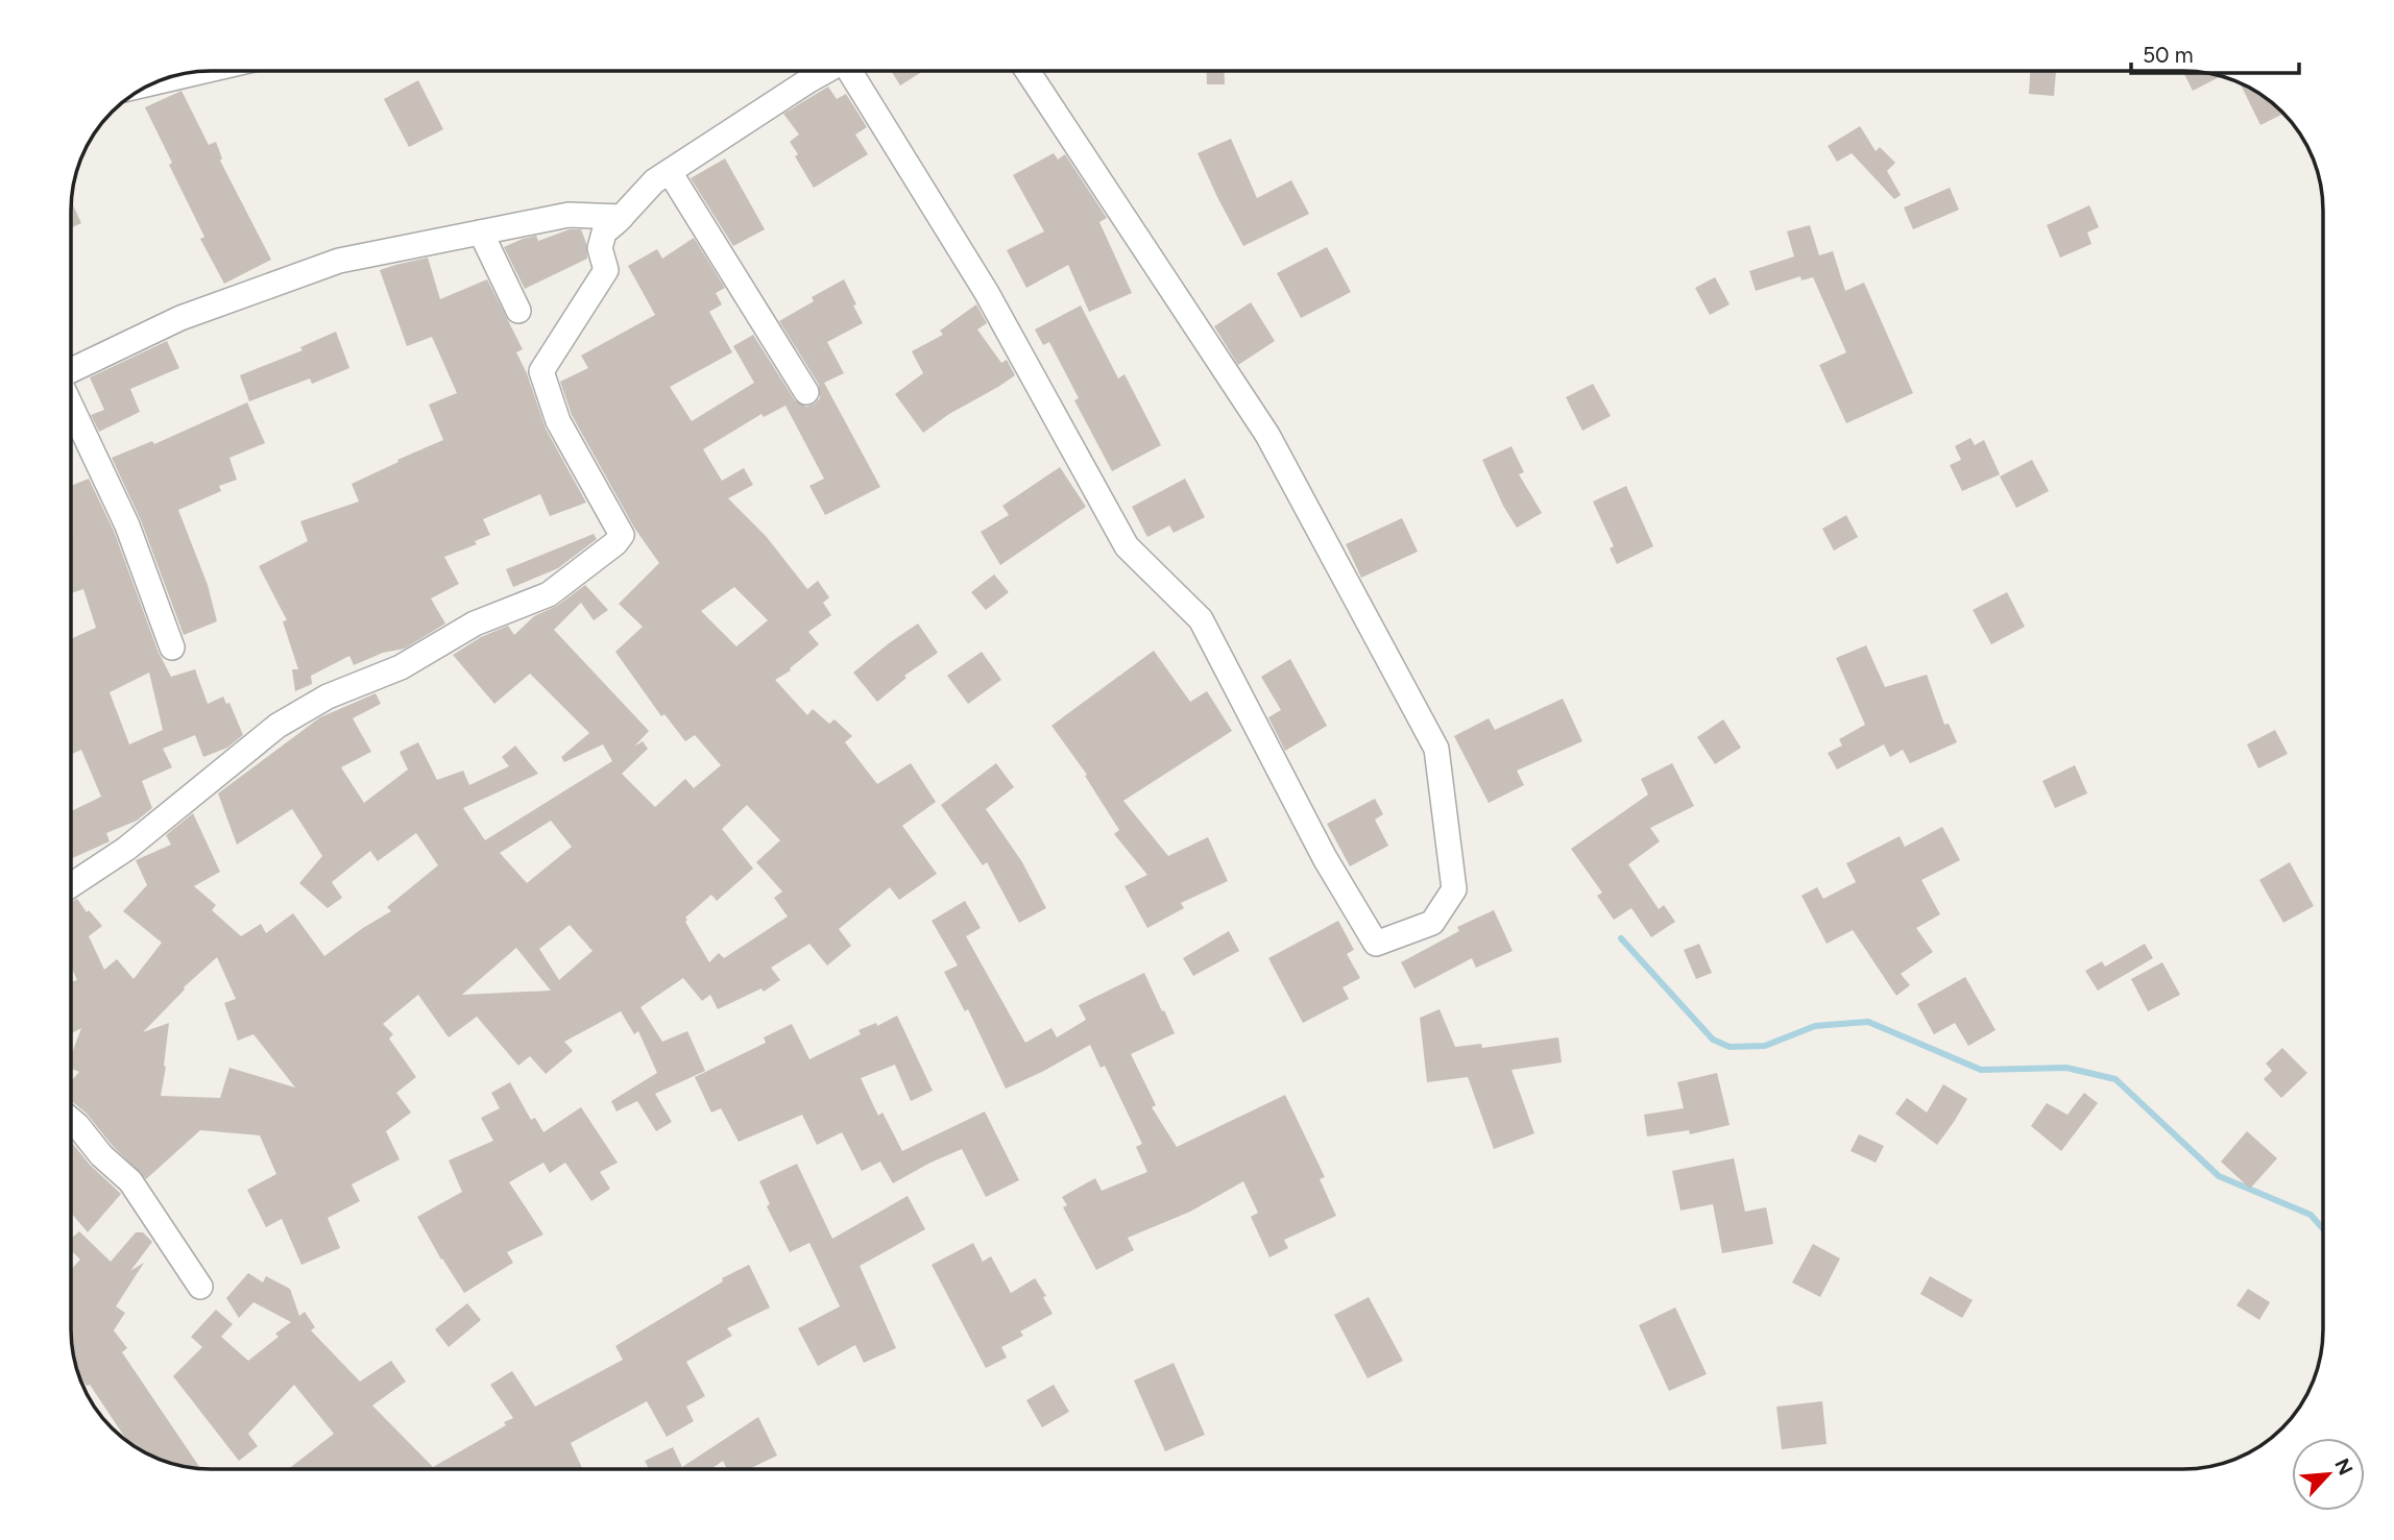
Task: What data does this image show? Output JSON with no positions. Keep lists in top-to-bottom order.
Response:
{
  "scale_bar": "50 m",
  "north": "top right"
}
